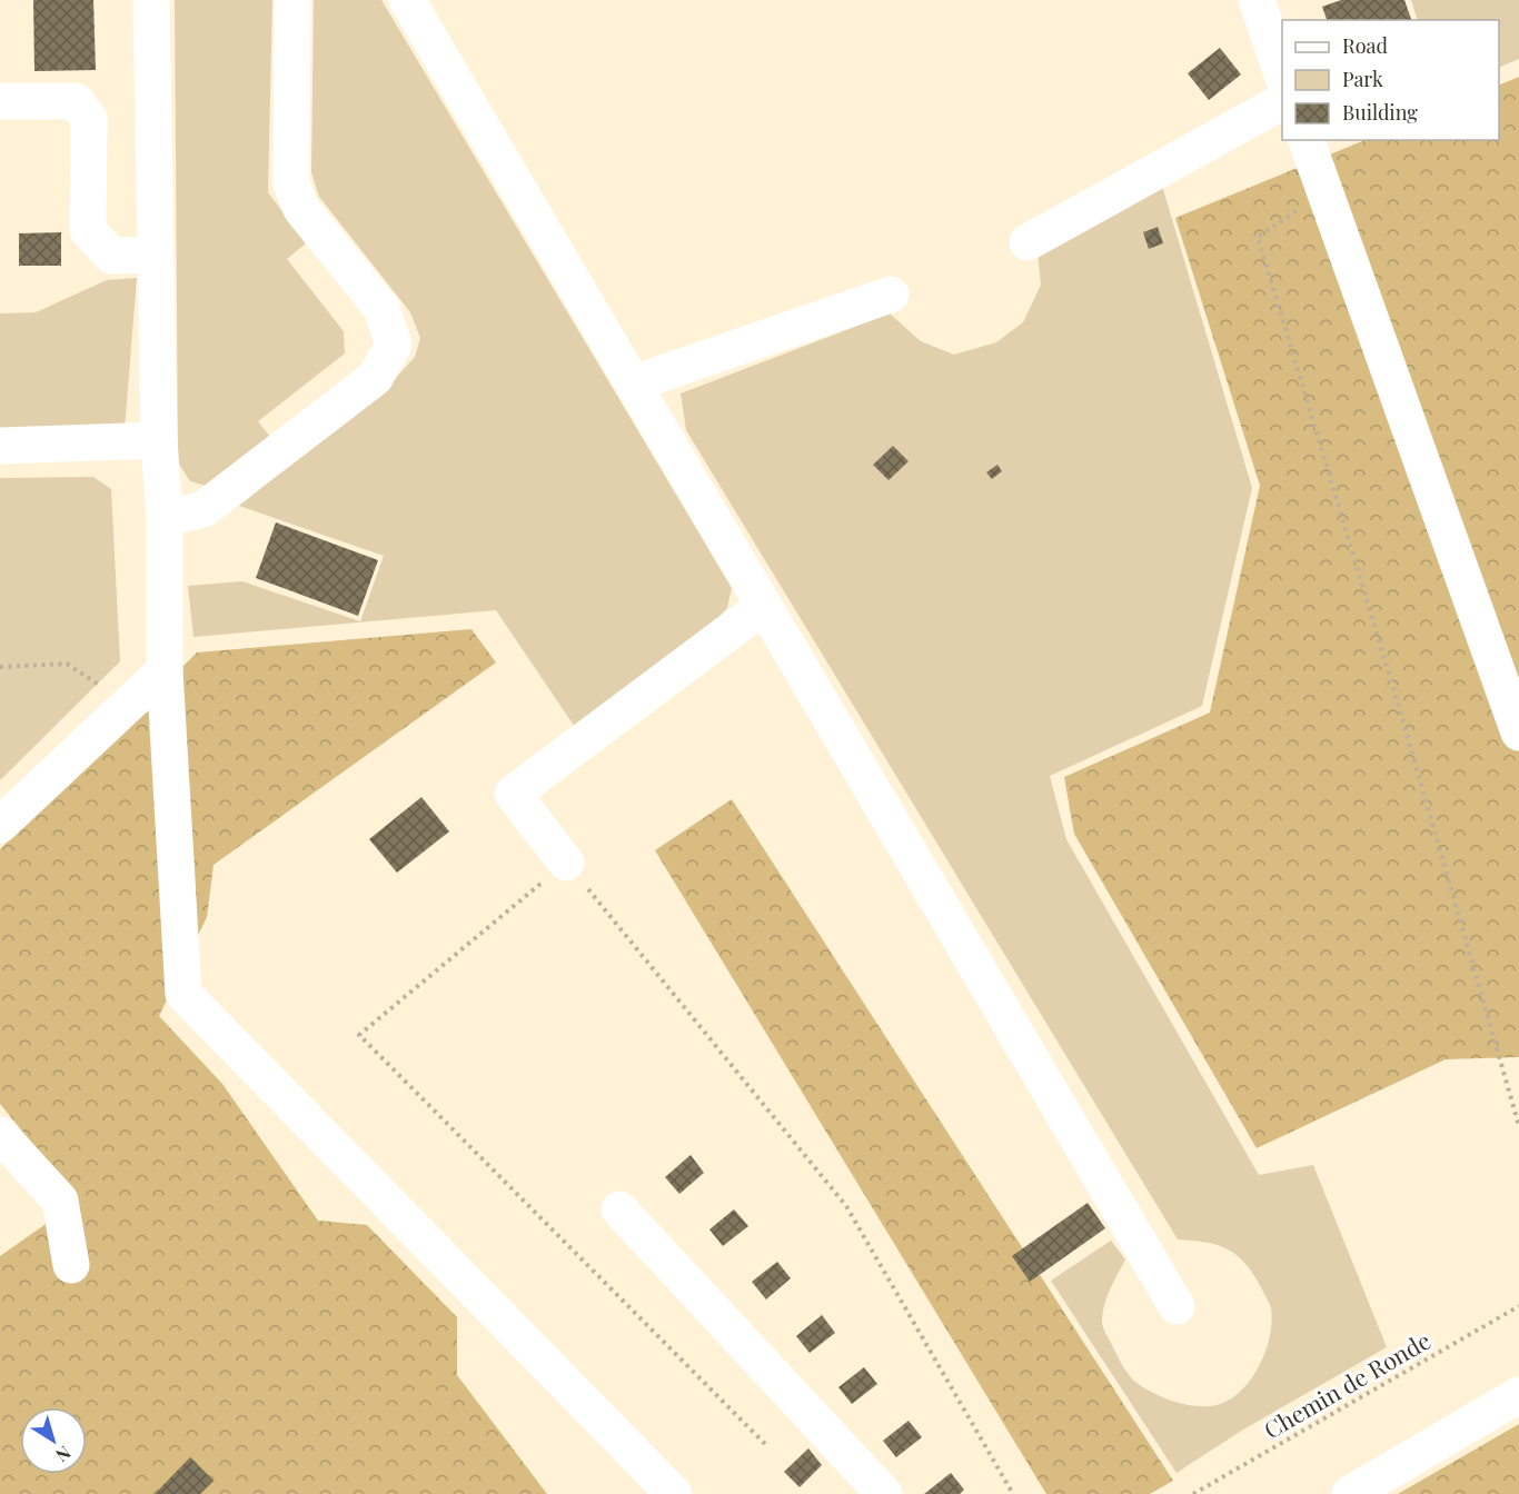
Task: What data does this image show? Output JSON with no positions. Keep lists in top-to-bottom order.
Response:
{
  "streets": {
    "path": ["Chemin de Ronde"]
  },
  "legend": ["Road", "Park", "Building"],
  "north": "bottom right"
}
